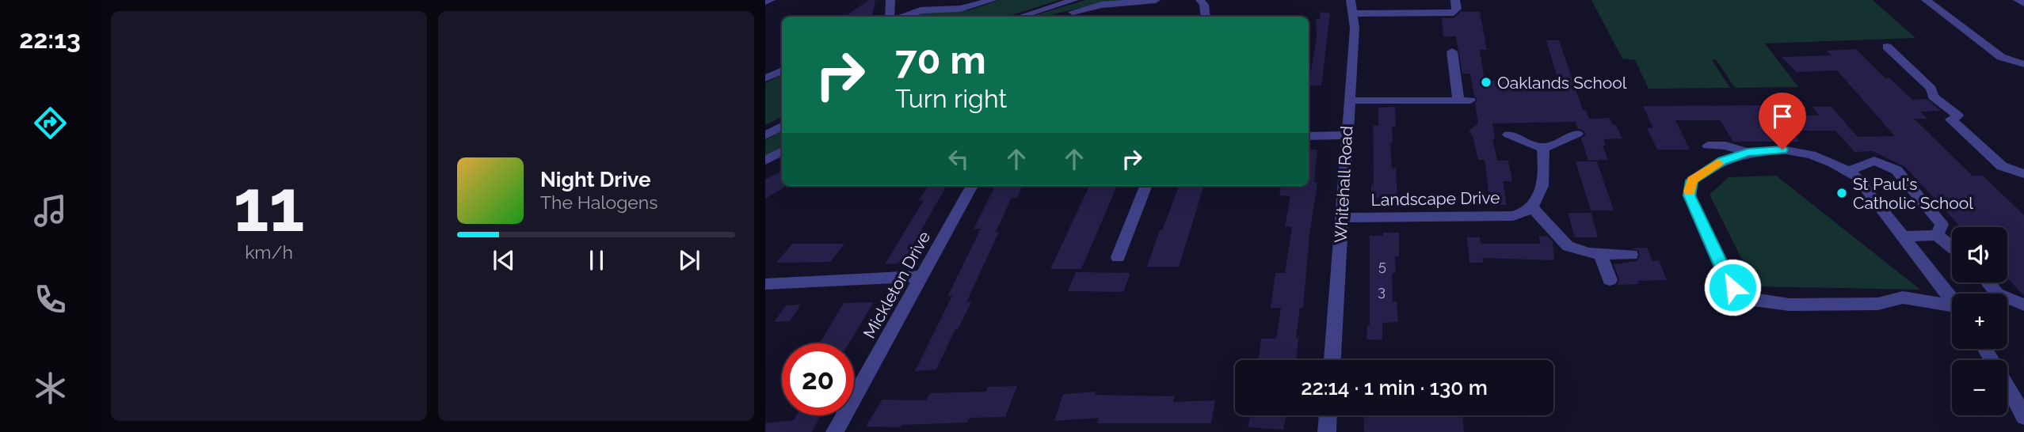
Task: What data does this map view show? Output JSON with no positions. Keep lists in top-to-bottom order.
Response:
{
  "streets": {
    "street": ["Whitehall Road", "Landscape Drive", "Mickleton Drive"]
  },
  "crossings": [
    ["Whitehall Road", "Landscape Drive"]
  ],
  "places": ["Oaklands School", "St Paul's Catholic School"],
  "house_numbers": ["5", "3"],
  "page": {
    "tabs": "22:13",
    "tile": ["11", "km/h"],
    "turn": ["70 m", "Turn right"],
    "song": ["Night Drive", "The Halogens"],
    "map_buttons": ["+", "−"],
    "limit": "20",
    "trip": "22:14 · 1 min · 130 m"
  }
}
